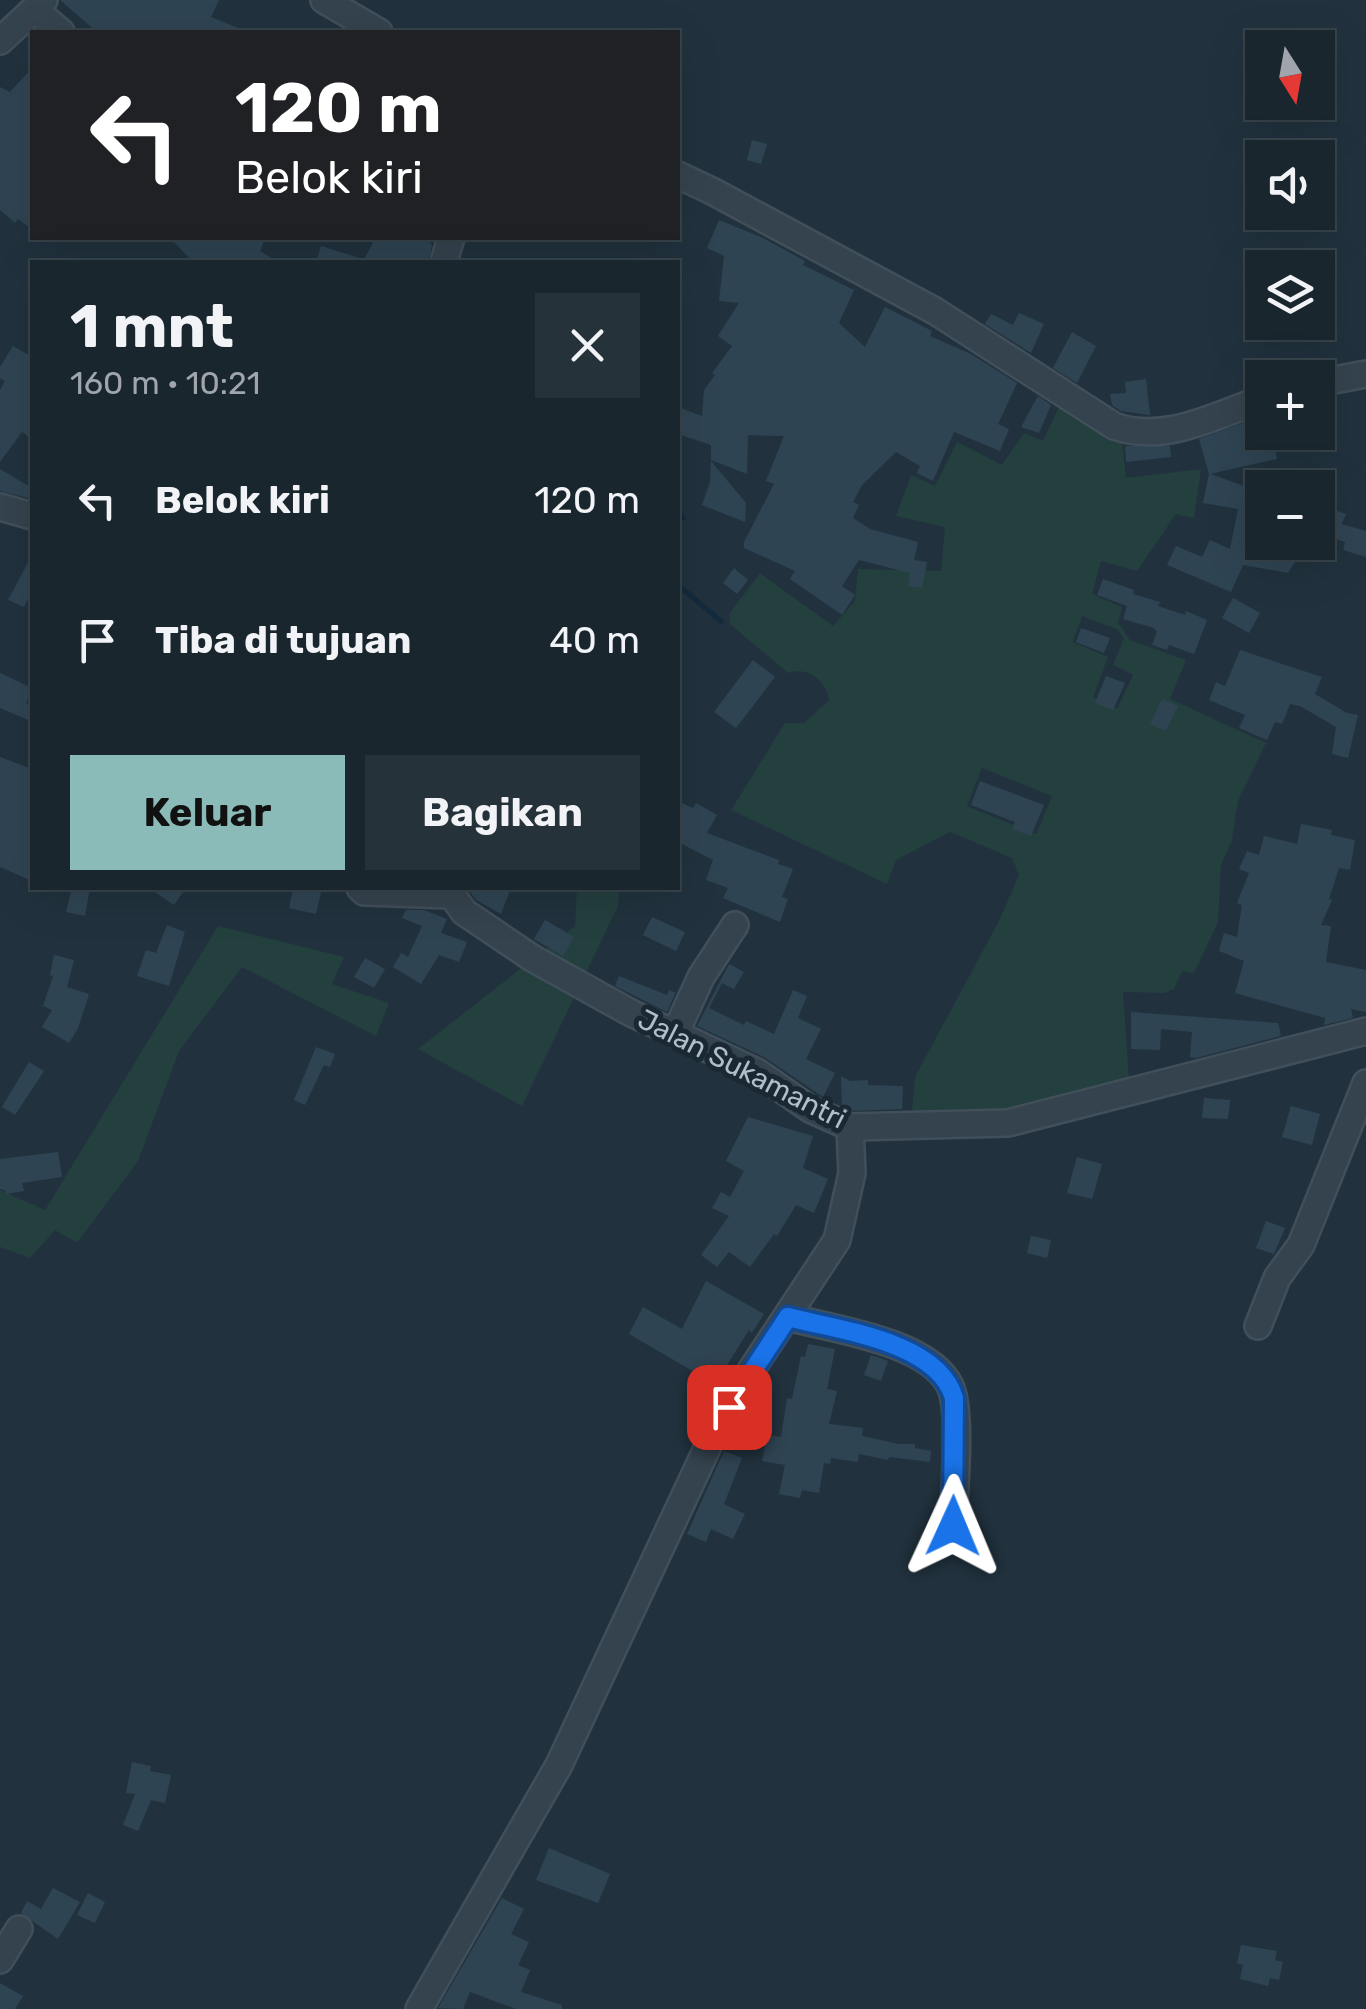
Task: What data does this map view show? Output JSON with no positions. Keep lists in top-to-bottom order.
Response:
{
  "streets": {
    "street": ["Jalan Sukamantri"]
  },
  "north": "bottom",
  "page": {
    "map_buttons": ["+", "−"],
    "turn": ["120 m", "Belok kiri"],
    "heading": ["1 mnt", "160 m · 10:21"],
    "list": [
      {
        "name": "Belok kiri",
        "value": "120 m"
      },
      {
        "name": "Tiba di tujuan",
        "value": "40 m"
      }
    ],
    "buttons": ["Keluar", "Bagikan"]
  }
}
